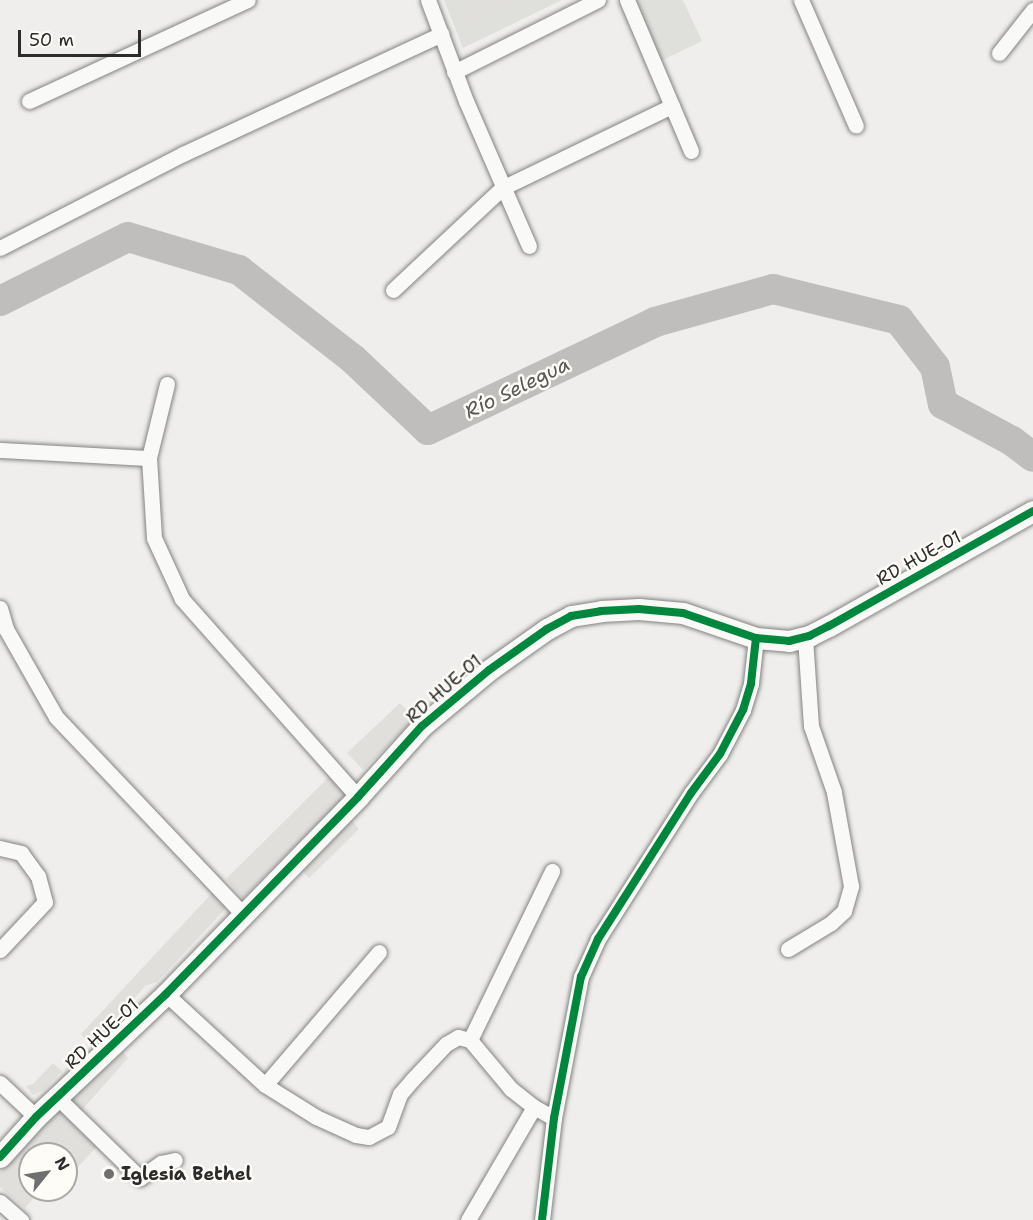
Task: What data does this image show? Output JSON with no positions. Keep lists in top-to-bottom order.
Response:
{
  "streets": {
    "street": ["RD HUE-01"]
  },
  "water": ["Río Selegua"],
  "places": ["Iglesia Bethel"],
  "scale_bar": "50 m",
  "north": "top right"
}
